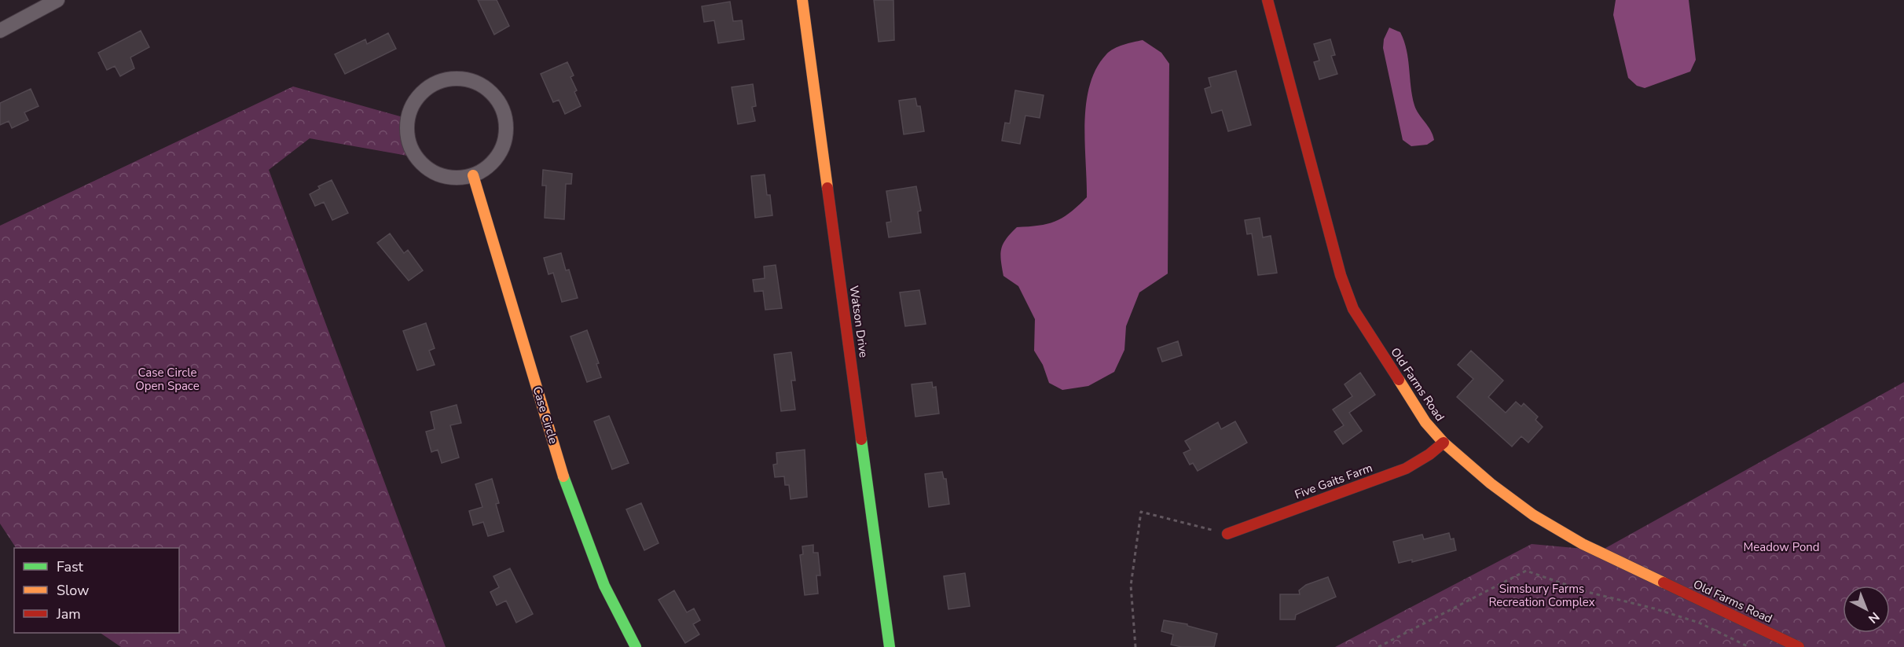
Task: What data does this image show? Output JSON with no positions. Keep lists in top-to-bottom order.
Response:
{
  "streets": {
    "street": [
      "Watson Drive",
      "Old Farms Road",
      "Case Circle",
      "Five Gaits Farm"
    ]
  },
  "crossings": [
    ["Old Farms Road", "Five Gaits Farm"]
  ],
  "parks": ["Case Circle Open Space", "Meadow Pond", "Simsbury Farms Recreation Complex"],
  "legend": ["Fast", "Slow", "Jam"],
  "north": "bottom right"
}
